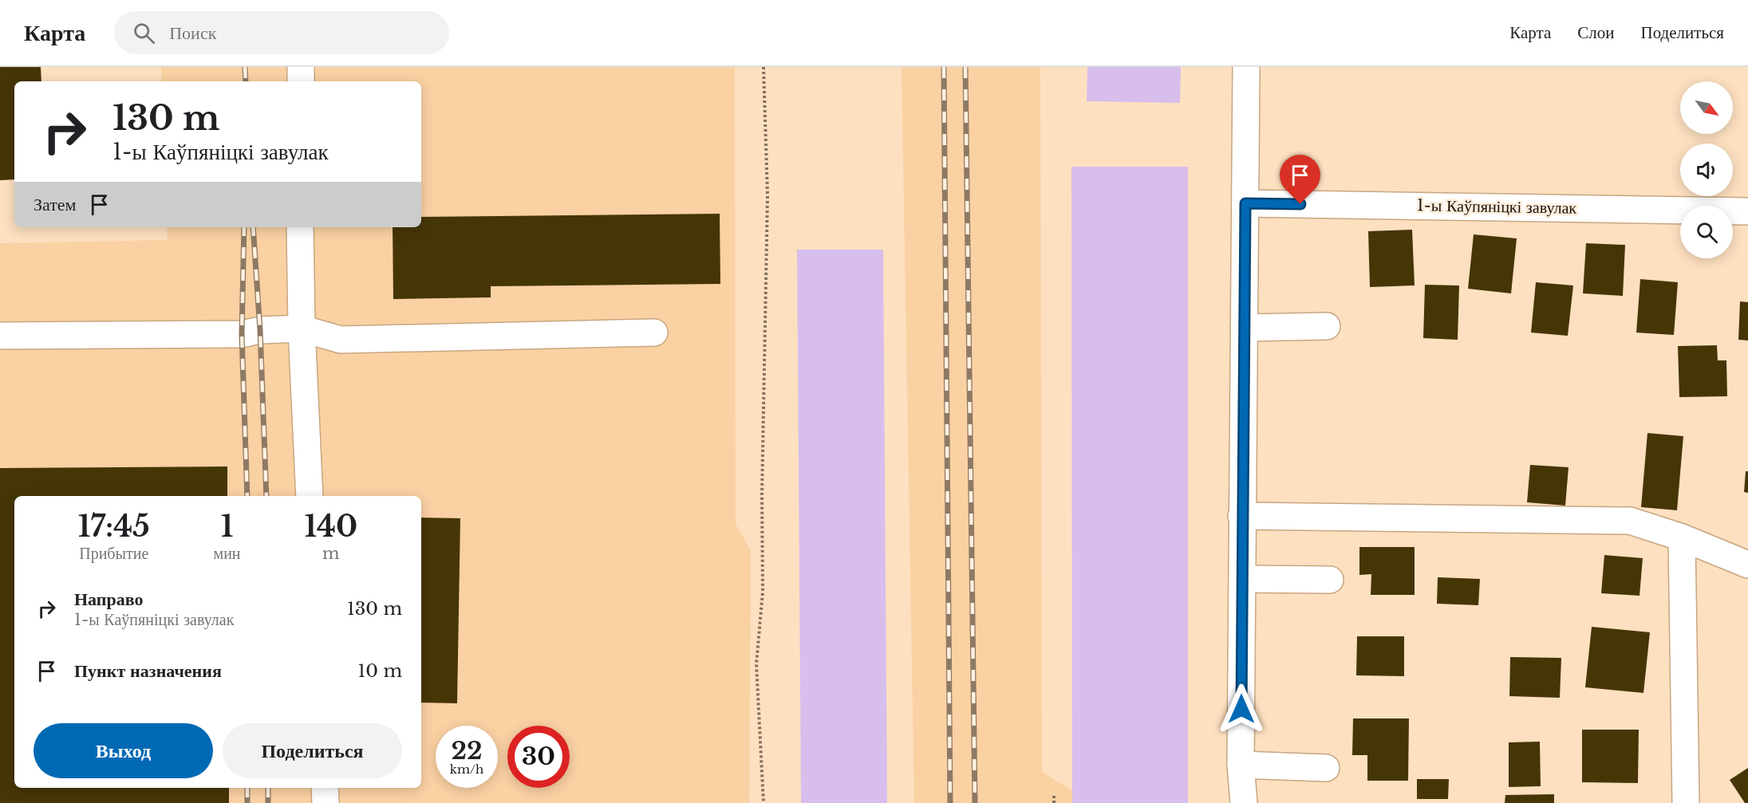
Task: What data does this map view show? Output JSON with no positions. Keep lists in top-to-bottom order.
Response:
{
  "streets": {
    "street": ["1-ы Каўпяніцкі завулак"]
  },
  "north": "bottom right",
  "page": {
    "header": "Карта",
    "search": "Поиск",
    "nav": ["Карта", "Слои", "Поделиться"],
    "turn": ["130 m", "1-ы Каўпяніцкі завулак"],
    "then": "Затем",
    "eta": [
      "17:45",
      "Прибытие",
      "1",
      "мин",
      "140",
      "m"
    ],
    "list": [
      {
        "name": "Направо",
        "note": "1-ы Каўпяніцкі завулак",
        "value": "130 m"
      },
      {
        "name": "Пункт назначения",
        "value": "10 m"
      }
    ],
    "buttons": ["Выход", "Поделиться"],
    "speed": "22 km/h",
    "limit": "30"
  }
}
